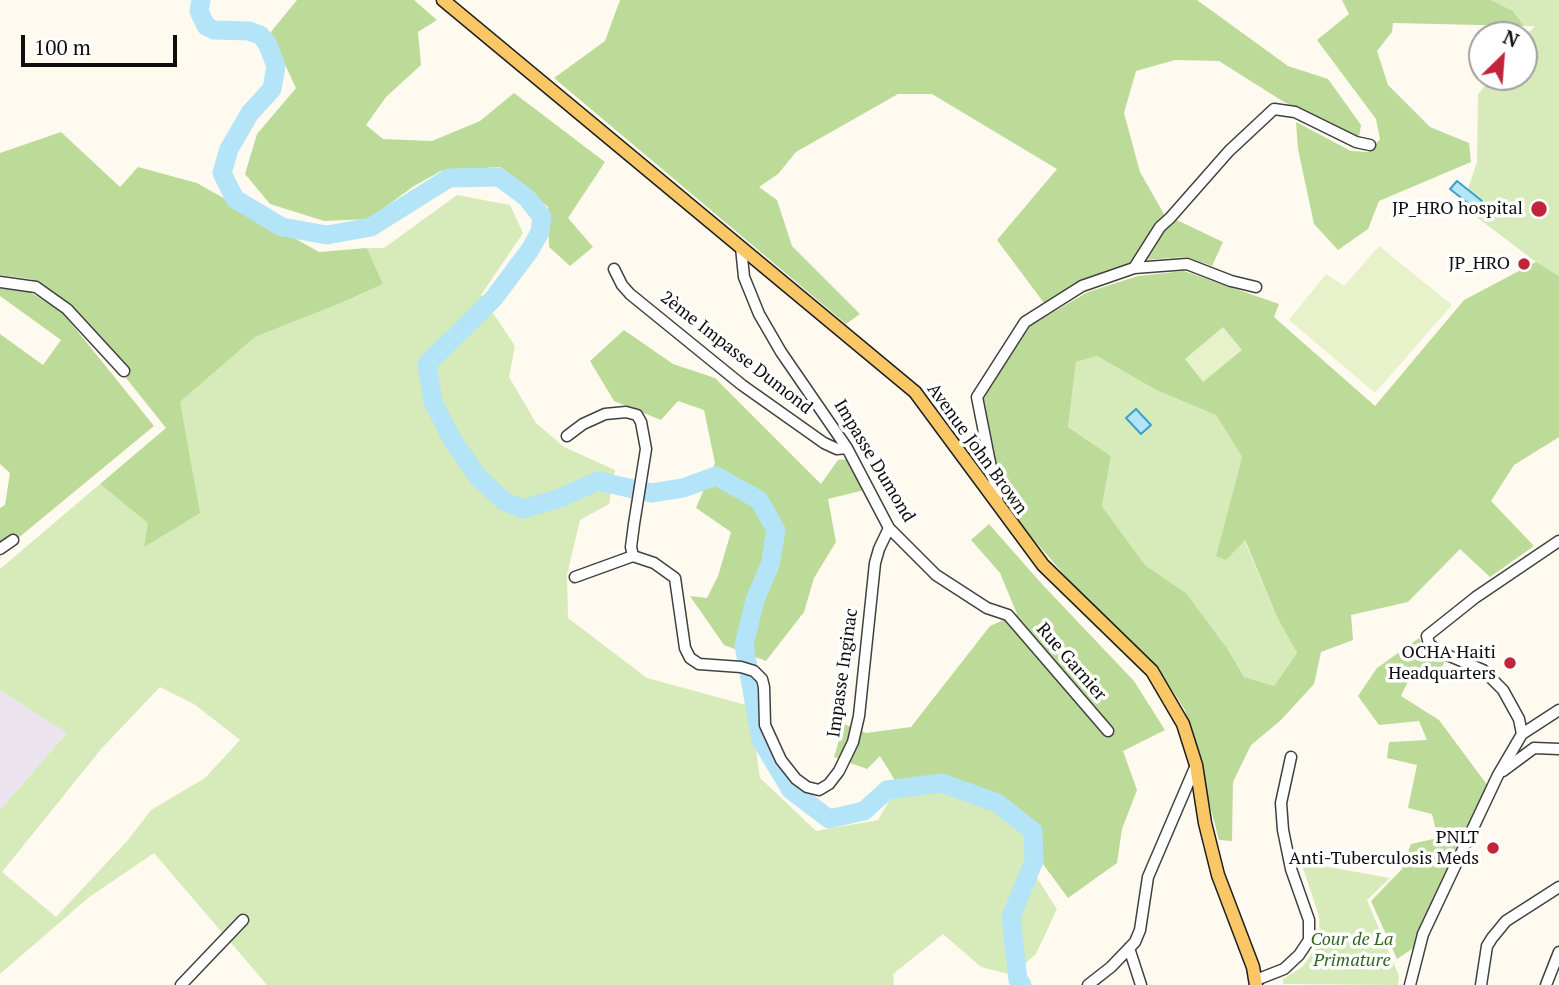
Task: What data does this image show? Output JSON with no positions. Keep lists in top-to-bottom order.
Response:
{
  "streets": {
    "main road": ["Avenue John Brown"],
    "street": [
      "2ème Impasse Dumond",
      "Impasse Dumond",
      "Rue Garnier",
      "Impasse Inginac"
    ]
  },
  "crossings": [
    ["2ème Impasse Dumond", "Impasse Dumond"],
    ["Avenue John Brown", "Impasse Dumond"],
    ["Impasse Dumond", "Rue Garnier"],
    ["Impasse Dumond", "Impasse Inginac"]
  ],
  "parks": ["Cour de La Primature"],
  "places": [
    "JP_HRO hospital",
    "JP_HRO",
    "OCHA Haiti Headquarters",
    "PNLT Anti-Tuberculosis Meds"
  ],
  "scale_bar": "100 m",
  "north": "top right"
}
